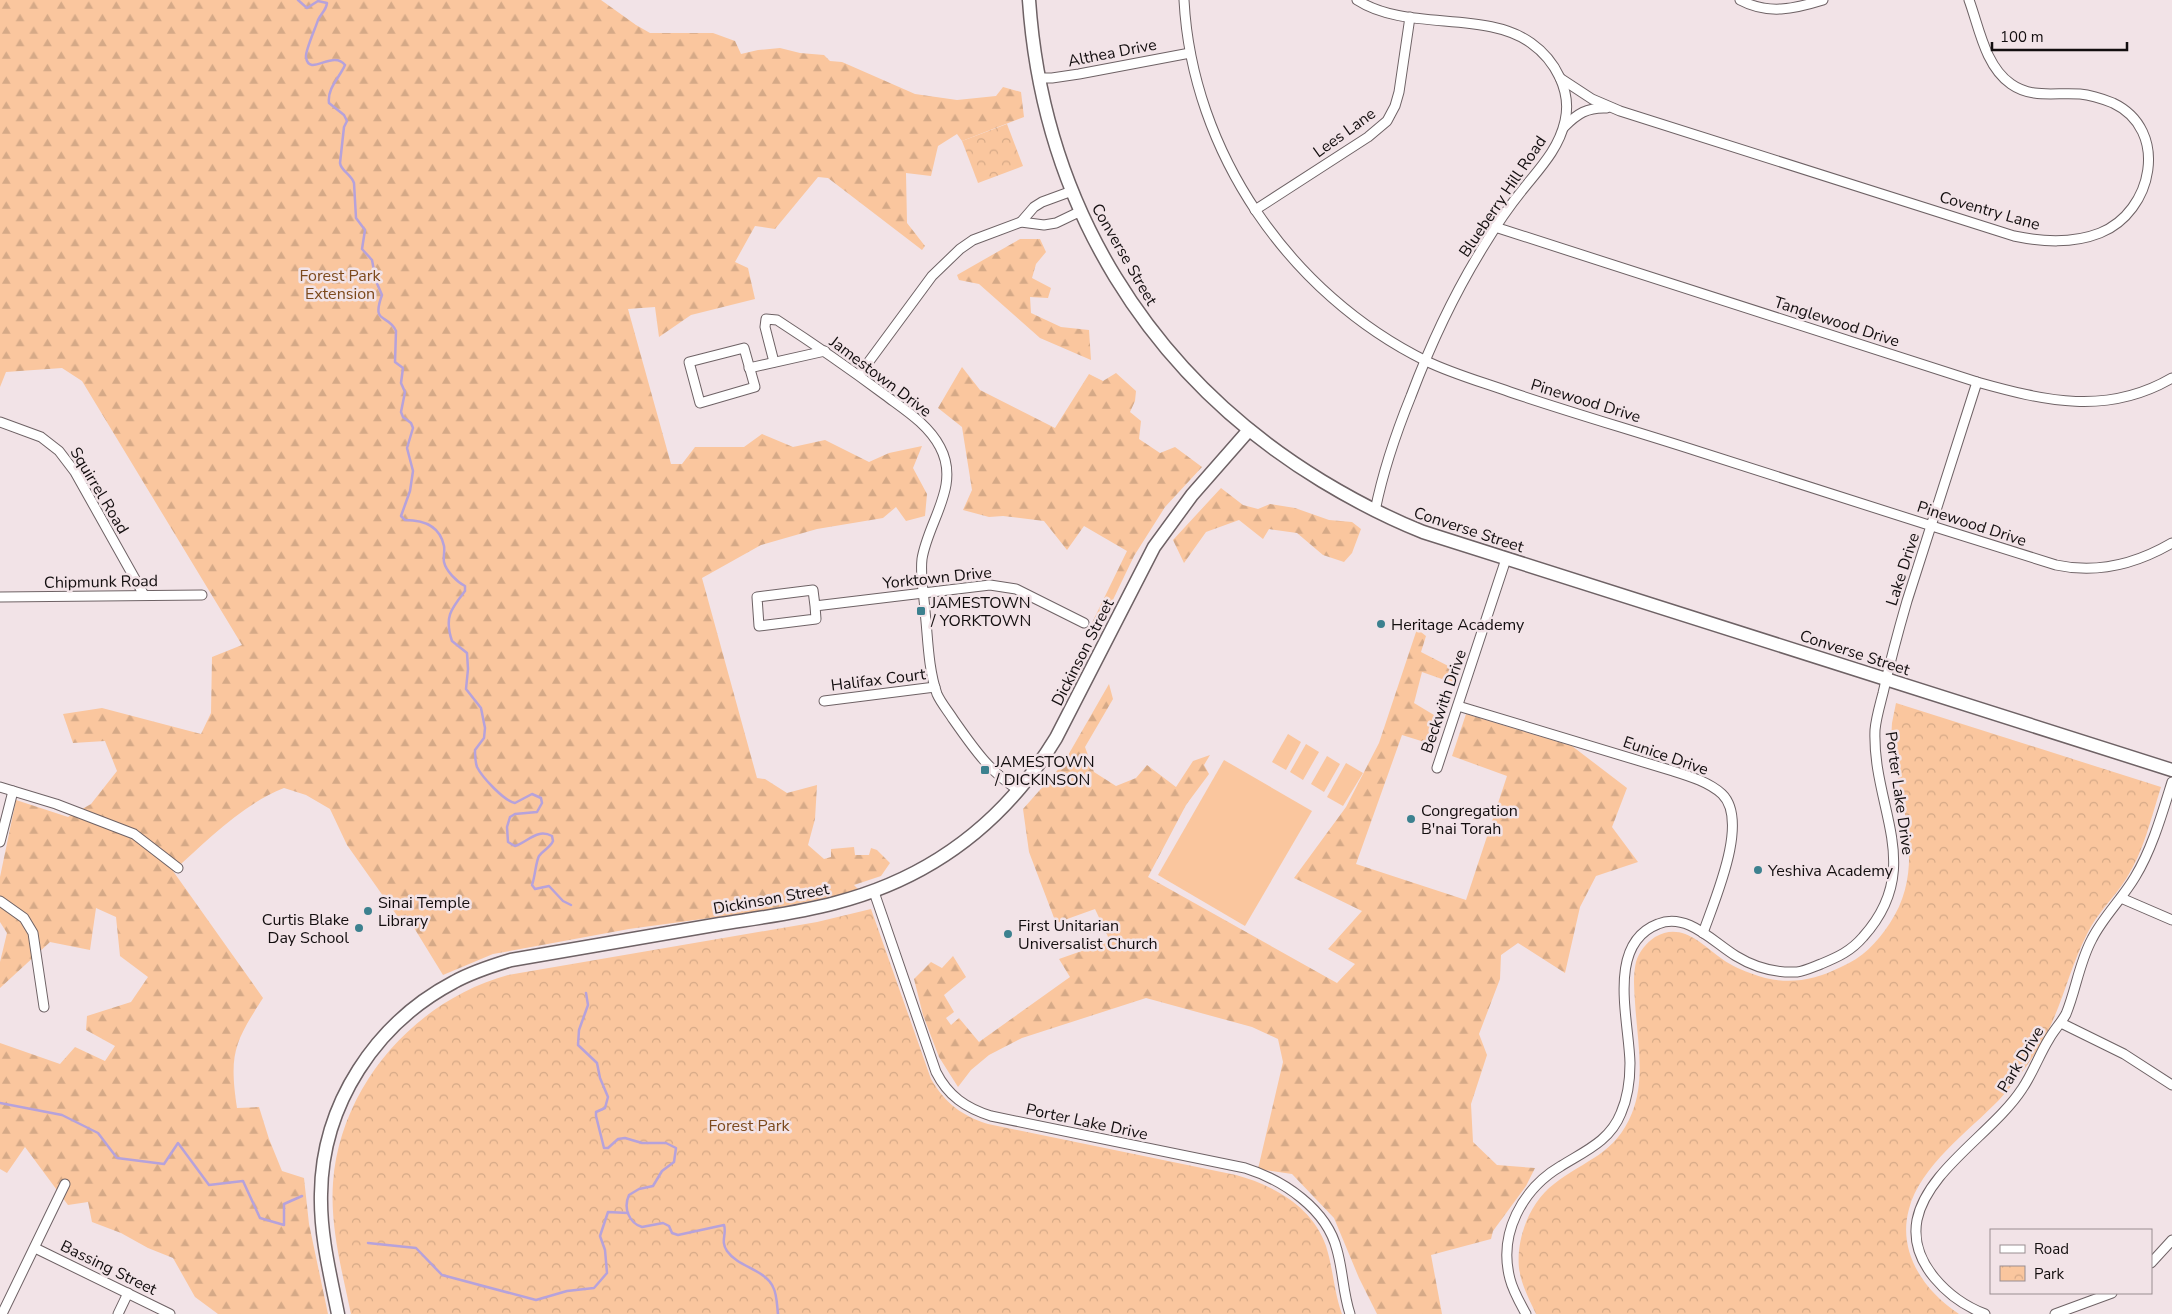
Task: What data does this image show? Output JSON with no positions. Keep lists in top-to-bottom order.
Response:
{
  "streets": {
    "main road": ["Converse Street", "Dickinson Street"],
    "street": [
      "Althea Drive",
      "Lees Lane",
      "Blueberry Hill Road",
      "Coventry Lane",
      "Tanglewood Drive",
      "Jamestown Drive",
      "Pinewood Drive",
      "Squirrel Road",
      "Lake Drive",
      "Yorktown Drive",
      "Chipmunk Road",
      "Halifax Court",
      "Beckwith Drive",
      "Eunice Drive",
      "Porter Lake Drive",
      "Park Drive",
      "Bassing Street"
    ]
  },
  "crossings": [
    ["Althea Drive", "Converse Street"],
    ["Althea Drive", "Pinewood Drive"],
    ["Lees Lane", "Blueberry Hill Road"],
    ["Lees Lane", "Pinewood Drive"],
    ["Blueberry Hill Road", "Coventry Lane"],
    ["Blueberry Hill Road", "Converse Street"],
    ["Blueberry Hill Road", "Tanglewood Drive"],
    ["Blueberry Hill Road", "Pinewood Drive"],
    ["Converse Street", "Lake Drive"],
    ["Converse Street", "Dickinson Street"],
    ["Converse Street", "Beckwith Drive"],
    ["Converse Street", "Porter Lake Drive"],
    ["Tanglewood Drive", "Lake Drive"],
    ["Jamestown Drive", "Yorktown Drive"],
    ["Jamestown Drive", "Dickinson Street"],
    ["Jamestown Drive", "Halifax Court"],
    ["Pinewood Drive", "Lake Drive"],
    ["Squirrel Road", "Chipmunk Road"],
    ["Lake Drive", "Porter Lake Drive"],
    ["Dickinson Street", "Porter Lake Drive"],
    ["Beckwith Drive", "Eunice Drive"],
    ["Eunice Drive", "Porter Lake Drive"]
  ],
  "parks": ["Forest Park Extension", "Forest Park"],
  "places": {
    "transit": ["JAMESTOWN / YORKTOWN", "JAMESTOWN / DICKINSON"],
    "other": [
      "Heritage Academy",
      "Congregation B'nai Torah",
      "Yeshiva Academy",
      "Sinai Temple Library",
      "Curtis Blake Day School",
      "First Unitarian Universalist Church"
    ]
  },
  "legend": ["Road", "Park"],
  "scale_bar": "100 m"
}
